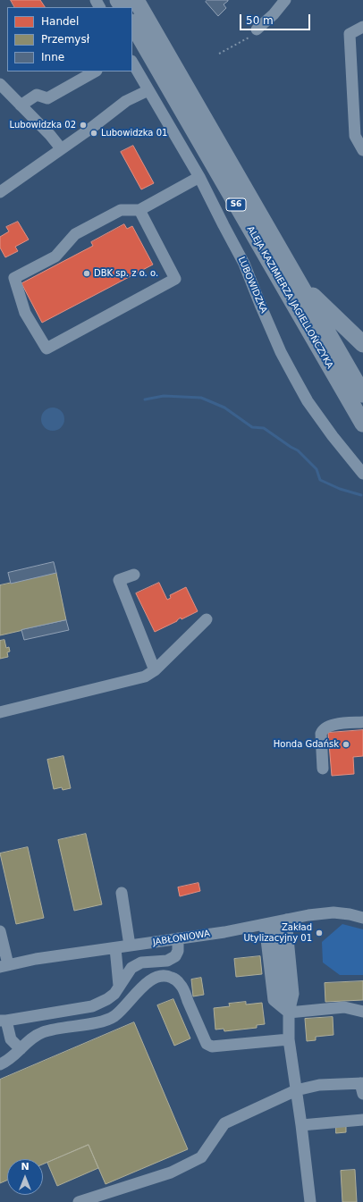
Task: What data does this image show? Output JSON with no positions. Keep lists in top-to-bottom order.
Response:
{
  "streets": {
    "highway": ["S6", "ALEJA KAZIMIERZA JAGIELLOŃCZYKA"],
    "street": ["LUBOWIDZKA", "JABŁONIOWA"]
  },
  "places": [
    "Lubowidzka 02",
    "Lubowidzka 01",
    "DBK sp. z o. o.",
    "Honda Gdańsk",
    "Zakład Utylizacyjny 01"
  ],
  "legend": ["Handel", "Przemysł", "Inne"],
  "scale_bar": "50 m",
  "north": "top"
}
